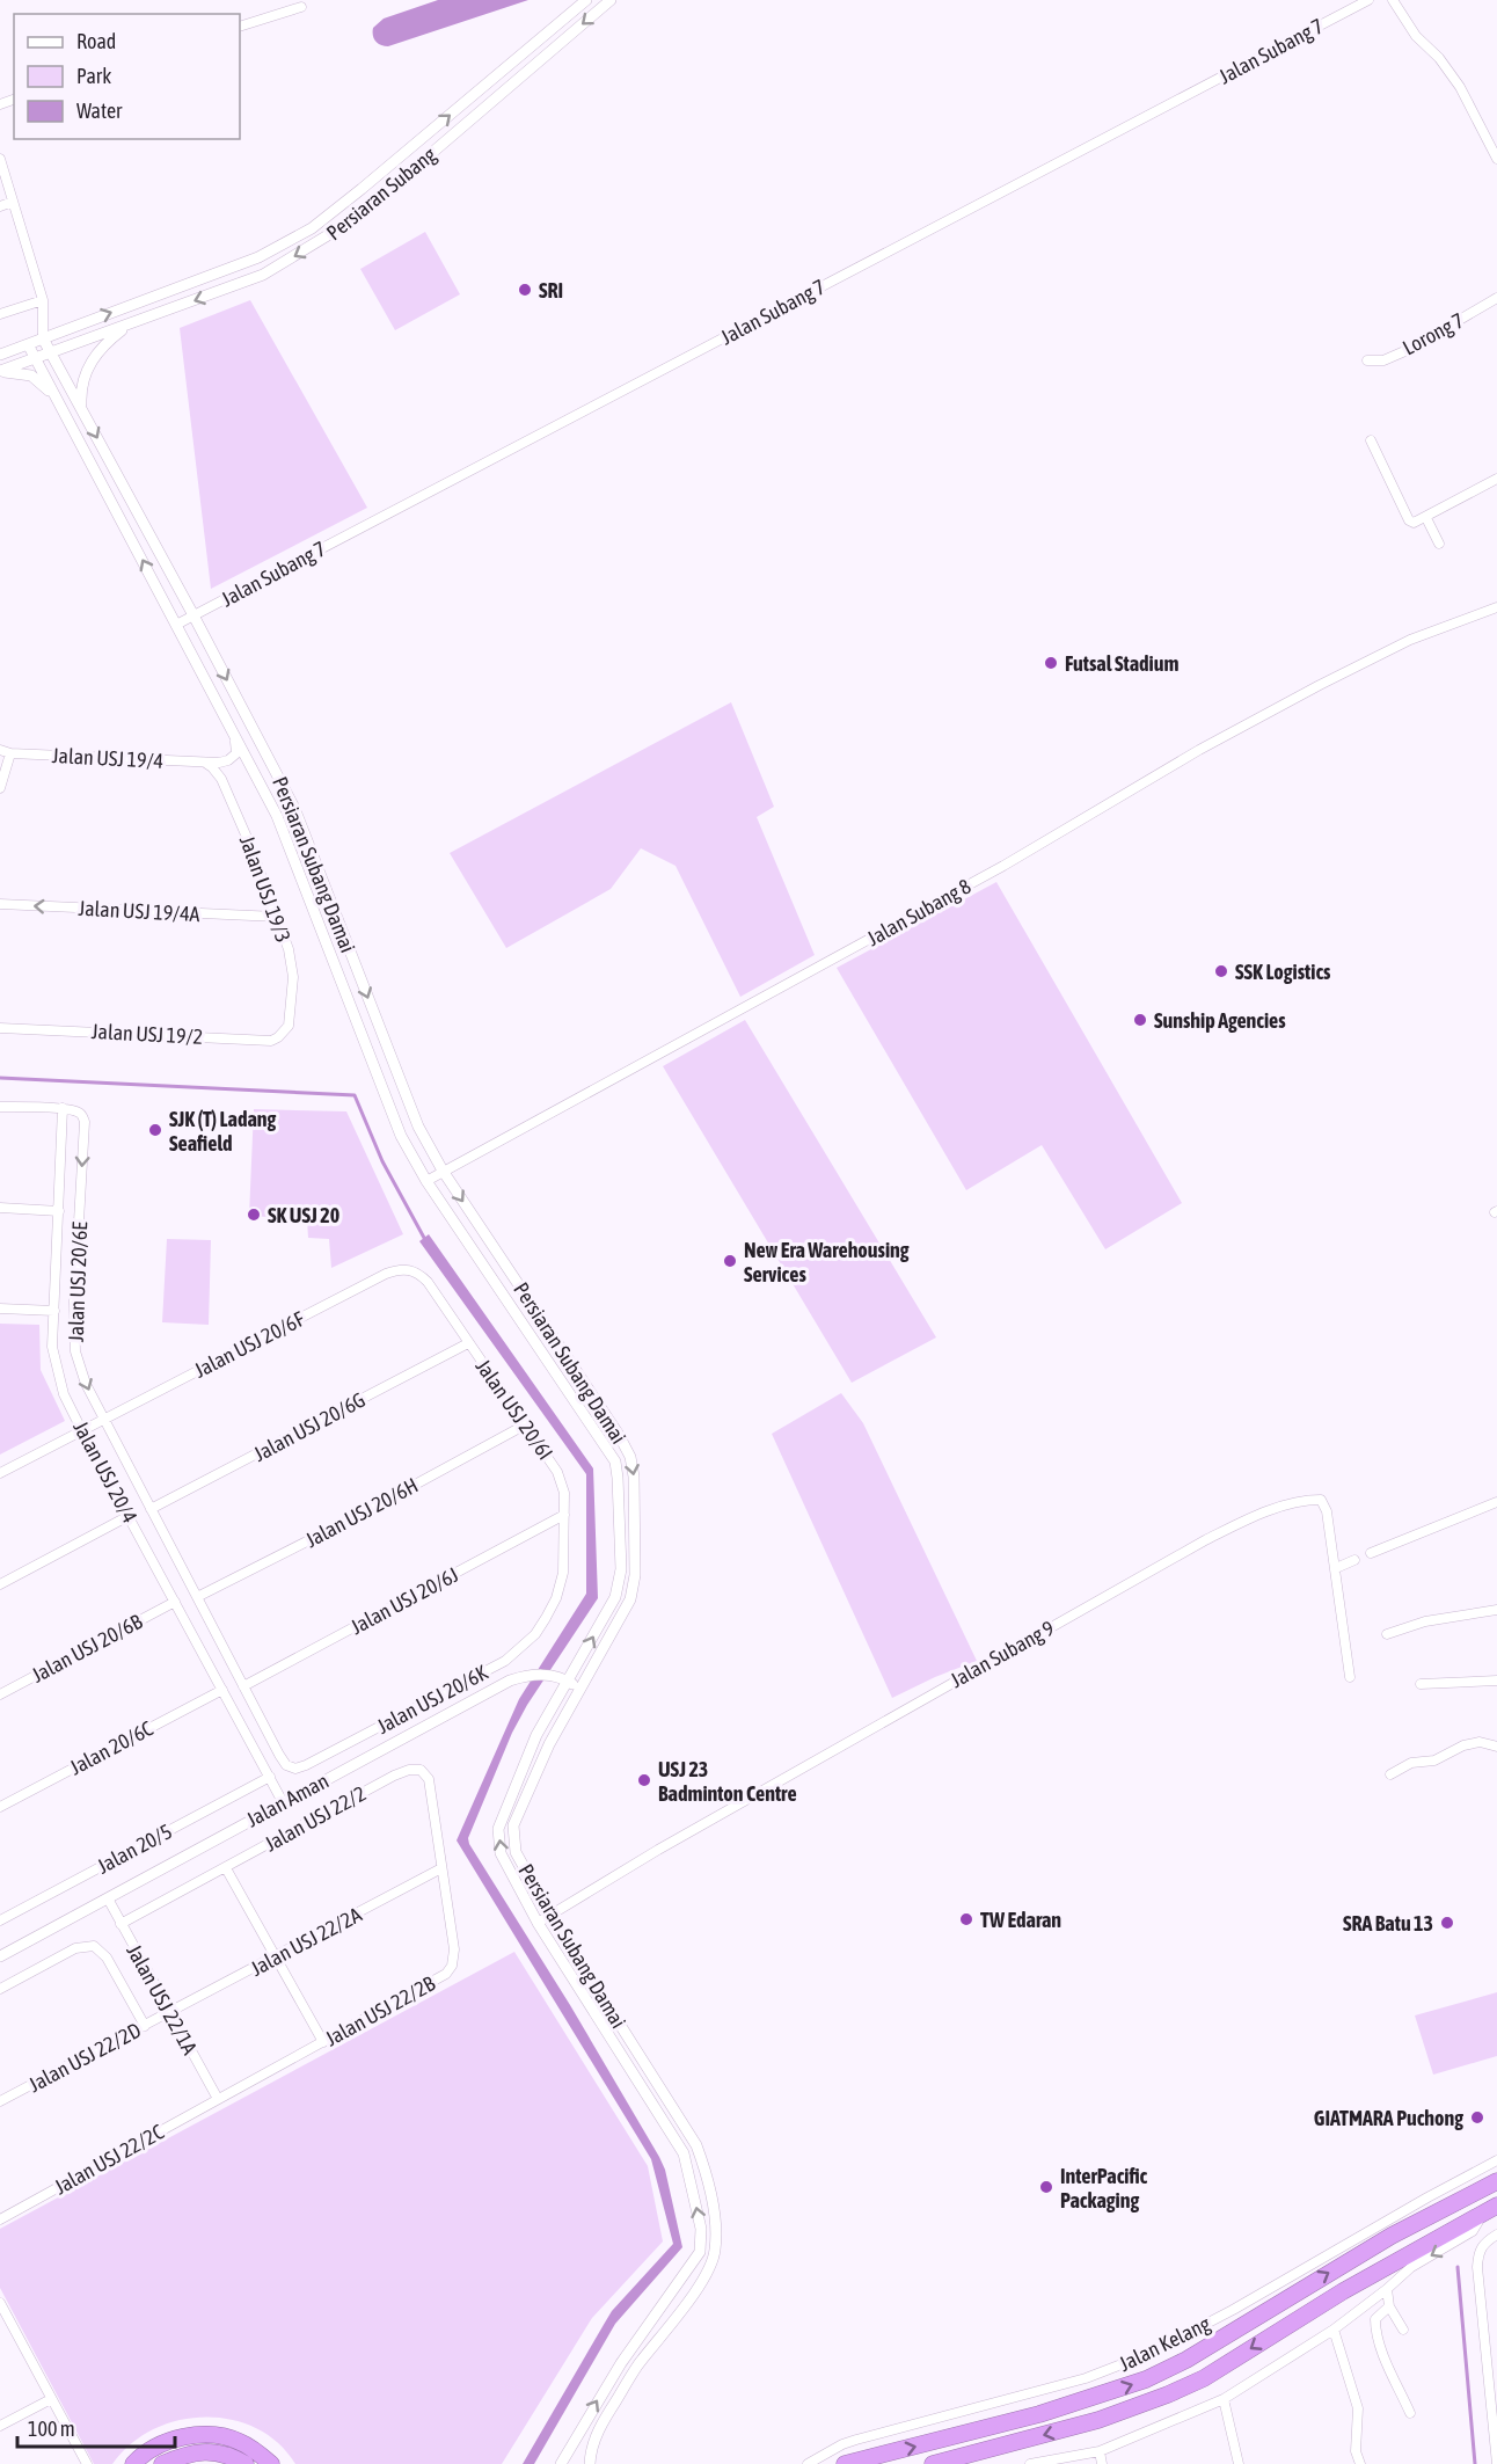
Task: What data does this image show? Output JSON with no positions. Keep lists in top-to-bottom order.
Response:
{
  "streets": {
    "street": [
      "Jalan Subang 7",
      "Persiaran Subang",
      "Lorong 7",
      "Jalan USJ 19/4",
      "Persiaran Subang Damai",
      "Jalan USJ 19/3",
      "Jalan USJ 19/4A",
      "Jalan Subang 8",
      "Jalan USJ 19/2",
      "Jalan USJ 20/6E",
      "Jalan USJ 20/6F",
      "Jalan USJ 20/6I",
      "Jalan USJ 20/6G",
      "Jalan USJ 20/4",
      "Jalan USJ 20/6H",
      "Jalan USJ 20/6J",
      "Jalan USJ 20/6B",
      "Jalan Subang 9",
      "Jalan USJ 20/6K",
      "Jalan 20/6C",
      "Jalan Aman",
      "Jalan USJ 22/2",
      "Jalan 20/5",
      "Jalan USJ 22/2A",
      "Jalan USJ 22/1A",
      "Jalan USJ 22/2B",
      "Jalan USJ 22/2D",
      "Jalan USJ 22/2C",
      "Jalan Kelang"
    ]
  },
  "crossings": [
    ["Jalan Subang 7", "Persiaran Subang Damai"],
    ["Persiaran Subang", "Persiaran Subang Damai"],
    ["Jalan USJ 19/4", "Jalan USJ 19/3"],
    ["Persiaran Subang Damai", "Jalan Subang 8"],
    ["Persiaran Subang Damai", "Jalan Subang 9"],
    ["Persiaran Subang Damai", "Jalan Aman"],
    ["Jalan USJ 19/3", "Jalan USJ 19/4A"],
    ["Jalan USJ 19/3", "Jalan USJ 19/2"],
    ["Jalan USJ 20/6E", "Jalan USJ 20/6F"],
    ["Jalan USJ 20/6E", "Jalan USJ 20/6G"],
    ["Jalan USJ 20/6E", "Jalan USJ 20/4"],
    ["Jalan USJ 20/6E", "Jalan USJ 20/6H"],
    ["Jalan USJ 20/6E", "Jalan USJ 20/6J"],
    ["Jalan USJ 20/6E", "Jalan USJ 20/6K"],
    ["Jalan USJ 20/6F", "Jalan USJ 20/6I"],
    ["Jalan USJ 20/6F", "Jalan USJ 20/4"],
    ["Jalan USJ 20/6I", "Jalan USJ 20/6G"],
    ["Jalan USJ 20/6I", "Jalan USJ 20/6H"],
    ["Jalan USJ 20/6I", "Jalan USJ 20/6J"],
    ["Jalan USJ 20/6I", "Jalan USJ 20/6K"],
    ["Jalan USJ 20/4", "Jalan USJ 20/6B"],
    ["Jalan USJ 20/4", "Jalan 20/6C"],
    ["Jalan USJ 20/4", "Jalan Aman"],
    ["Jalan USJ 20/4", "Jalan 20/5"],
    ["Jalan Aman", "Jalan USJ 22/1A"],
    ["Jalan USJ 22/2", "Jalan USJ 22/2A"],
    ["Jalan USJ 22/2", "Jalan USJ 22/1A"],
    ["Jalan USJ 22/2", "Jalan USJ 22/2B"],
    ["Jalan USJ 22/2A", "Jalan USJ 22/1A"],
    ["Jalan USJ 22/2A", "Jalan USJ 22/2B"],
    ["Jalan USJ 22/2A", "Jalan USJ 22/2D"],
    ["Jalan USJ 22/1A", "Jalan USJ 22/2B"],
    ["Jalan USJ 22/1A", "Jalan USJ 22/2D"],
    ["Jalan USJ 22/1A", "Jalan USJ 22/2C"],
    ["Jalan USJ 22/2B", "Jalan USJ 22/2C"]
  ],
  "one_way": ["Jalan USJ 19/4A", "Jalan USJ 20/6E"],
  "places": [
    "SRI",
    "Futsal Stadium",
    "SSK Logistics",
    "Sunship Agencies",
    "SJK (T) Ladang Seafield",
    "SK USJ 20",
    "New Era Warehousing Services",
    "USJ 23 Badminton Centre",
    "TW Edaran",
    "SRA Batu 13",
    "GIATMARA Puchong",
    "InterPacific Packaging"
  ],
  "legend": ["Road", "Park", "Water"],
  "scale_bar": "100 m"
}
